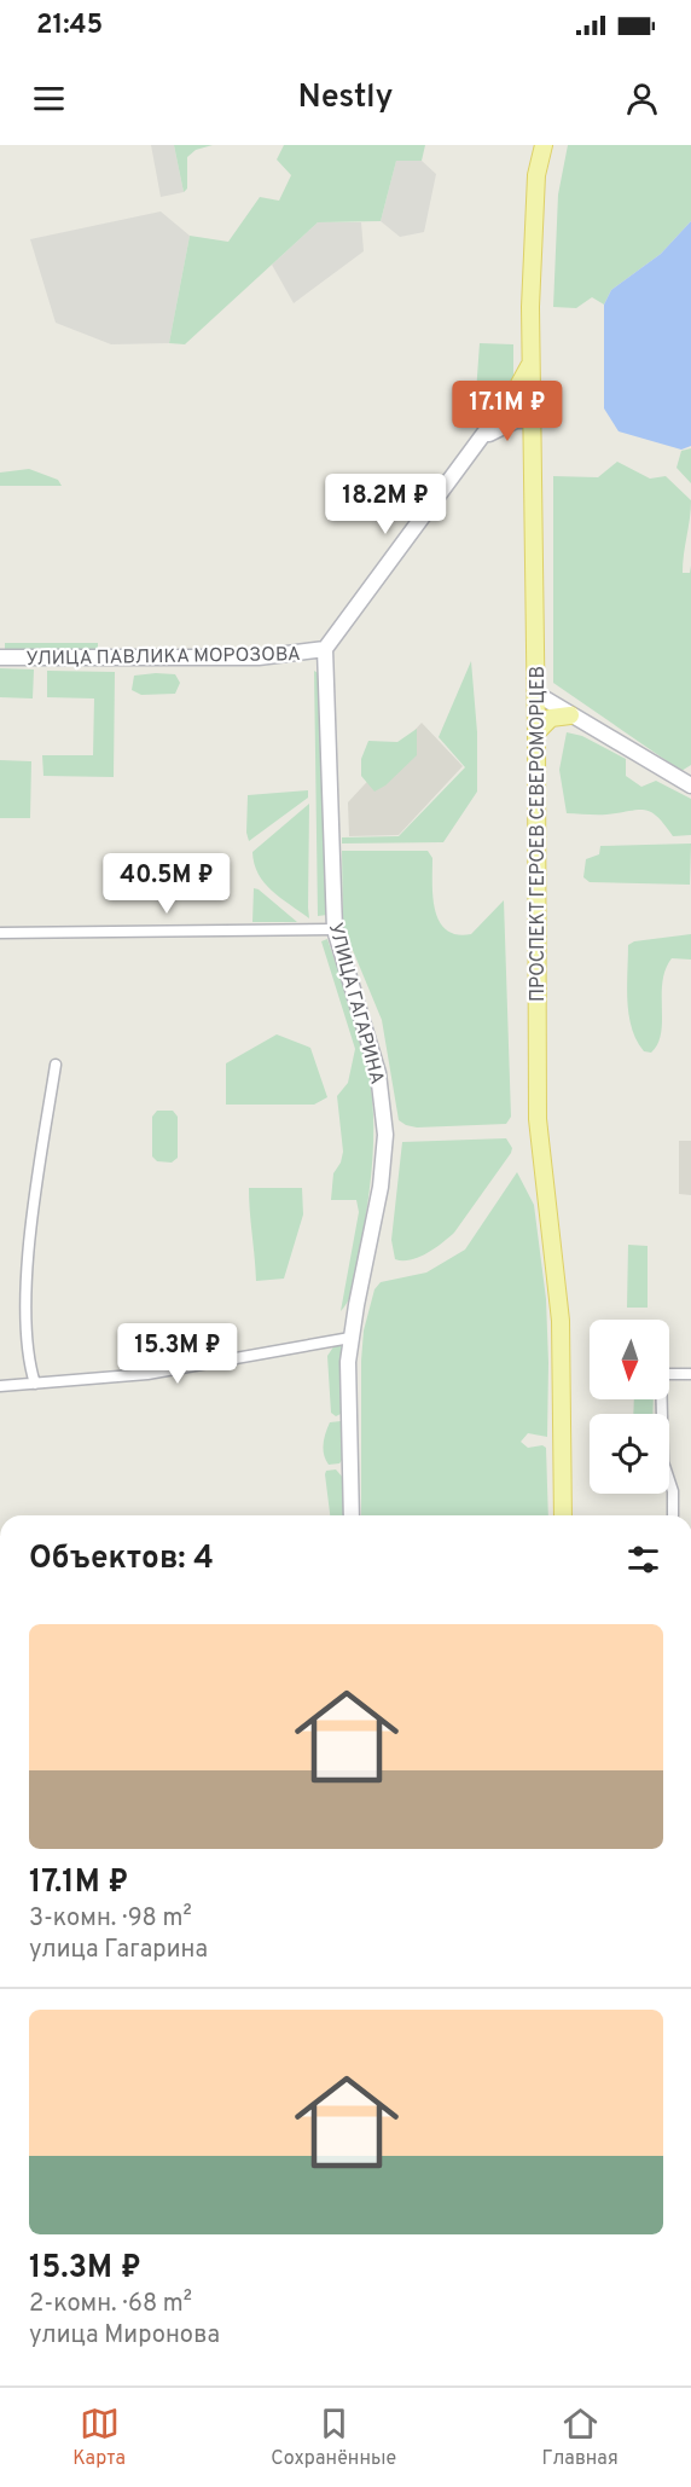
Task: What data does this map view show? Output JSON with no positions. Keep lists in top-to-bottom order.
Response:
{
  "streets": {
    "main road": ["ПРОСПЕКТ ГЕРОЕВ СЕВЕРОМОРЦЕВ"],
    "street": ["УЛИЦА ПАВЛИКА МОРОЗОВА", "УЛИЦА ГАГАРИНА"]
  },
  "crossings": [
    ["УЛИЦА ПАВЛИКА МОРОЗОВА", "УЛИЦА ГАГАРИНА"]
  ],
  "north": "bottom",
  "page": {
    "status": "21:45",
    "header": "Nestly",
    "price": [
      "17.1M ₽",
      "18.2M ₽",
      "40.5M ₽",
      "15.3M ₽"
    ],
    "heading": "Объектов: 4",
    "list": [
      {
        "name": "17.1M ₽",
        "note": "3-комн. · 98 m² · улица Гагарина"
      },
      {
        "name": "15.3M ₽",
        "note": "2-комн. · 68 m² · улица Миронова"
      }
    ],
    "tabs": ["Карта", "Сохранённые", "Главная"]
  }
}
